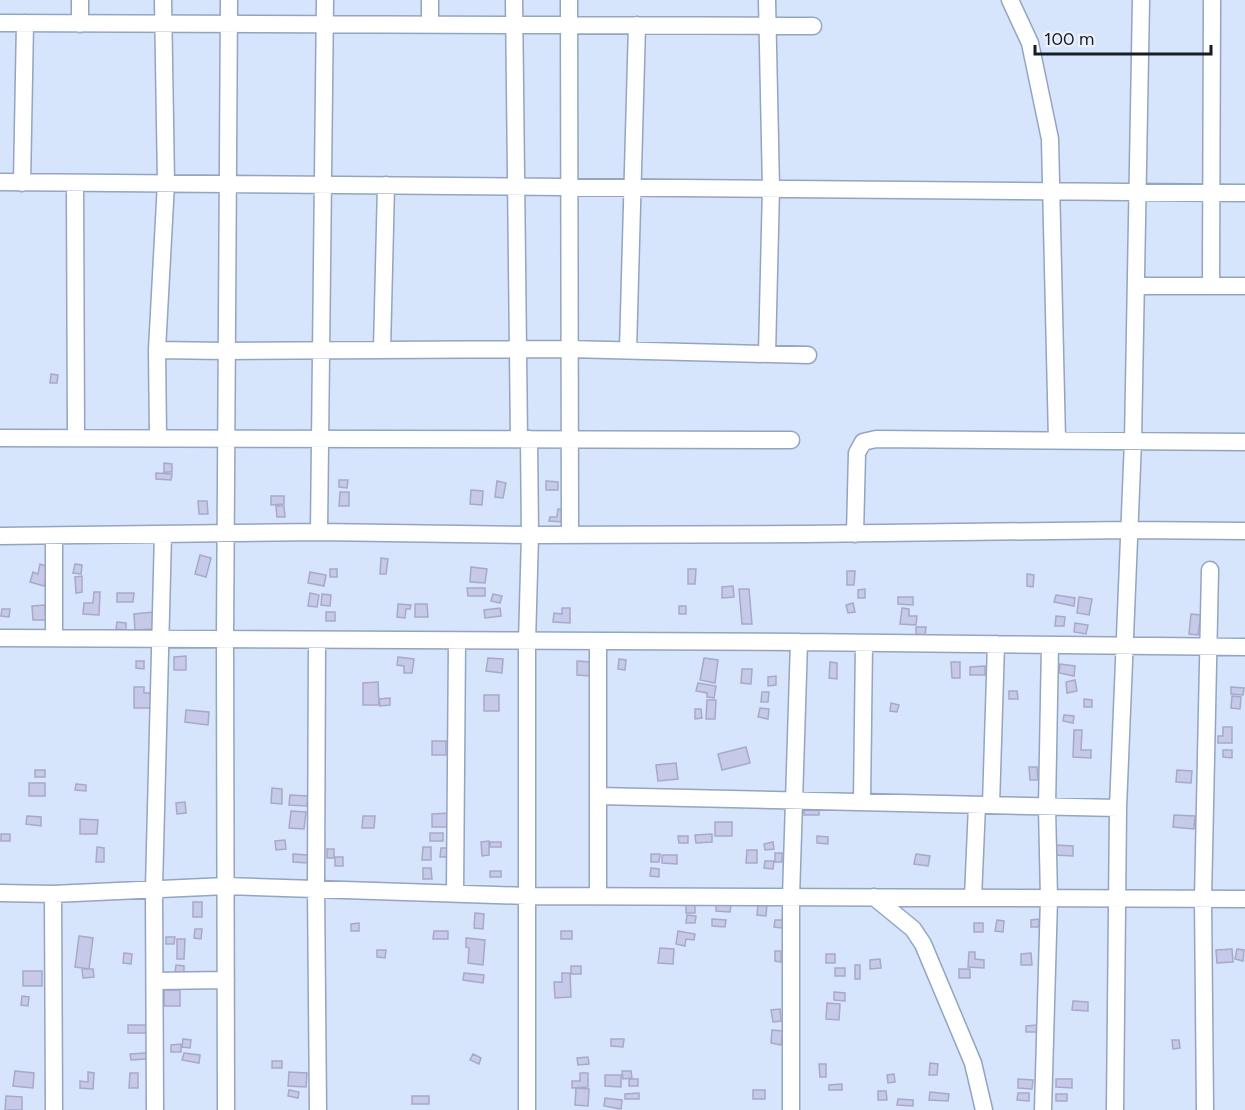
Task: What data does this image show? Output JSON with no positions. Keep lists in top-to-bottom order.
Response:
{
  "scale_bar": "100 m"
}
